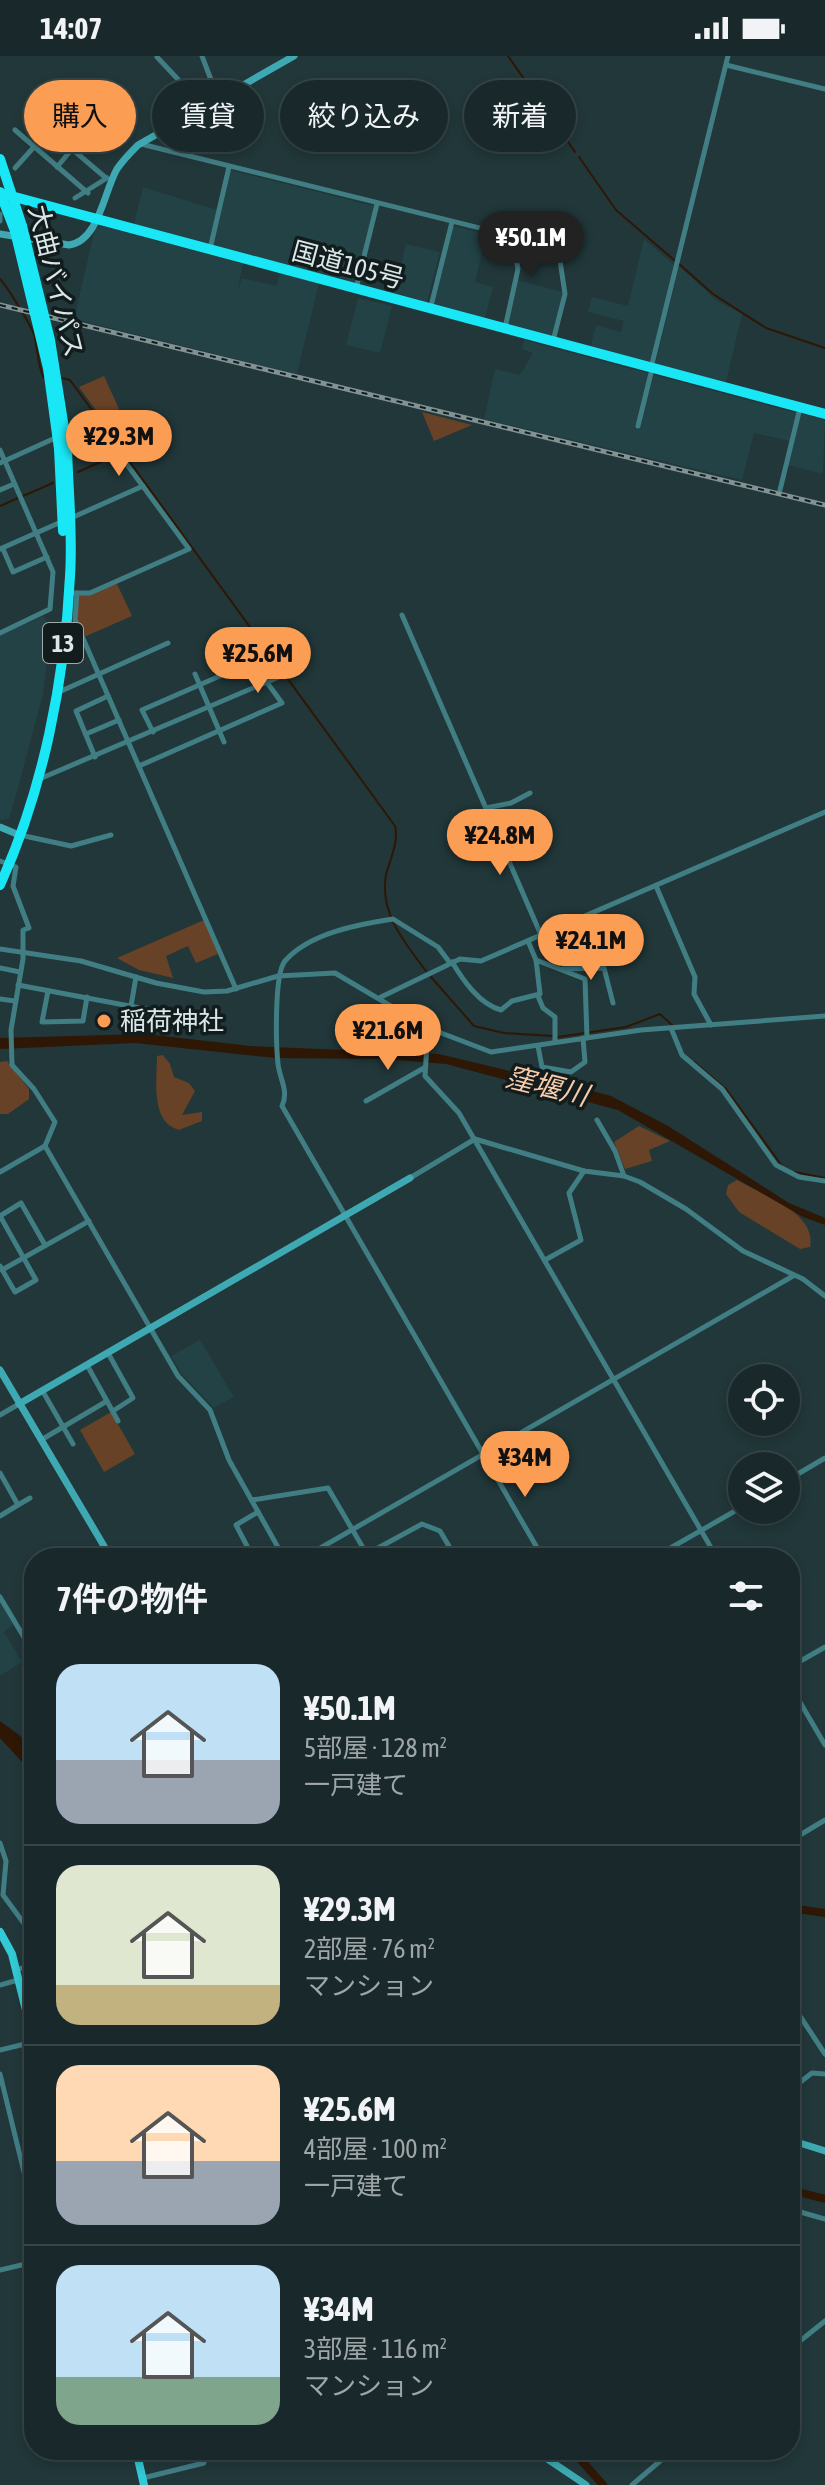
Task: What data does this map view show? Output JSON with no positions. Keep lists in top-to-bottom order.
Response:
{
  "streets": {
    "highway": ["国道105号", "大曲バイパス", "13"]
  },
  "crossings": [
    ["国道105号", "大曲バイパス"]
  ],
  "water": ["窪堰川"],
  "places": ["稲荷神社"],
  "page": {
    "status": "14:07",
    "chip": [
      "購入",
      "賃貸",
      "絞り込み",
      "新着"
    ],
    "price": [
      "¥50.1M",
      "¥29.3M",
      "¥25.6M",
      "¥24.8M",
      "¥24.1M",
      "¥21.6M",
      "¥34M"
    ],
    "heading": "7件の物件",
    "list": [
      {
        "name": "¥50.1M",
        "note": "5部屋 · 128 m² · 一戸建て"
      },
      {
        "name": "¥29.3M",
        "note": "2部屋 · 76 m² · マンション"
      },
      {
        "name": "¥25.6M",
        "note": "4部屋 · 100 m² · 一戸建て"
      },
      {
        "name": "¥34M",
        "note": "3部屋 · 116 m² · マンション"
      }
    ]
  }
}
